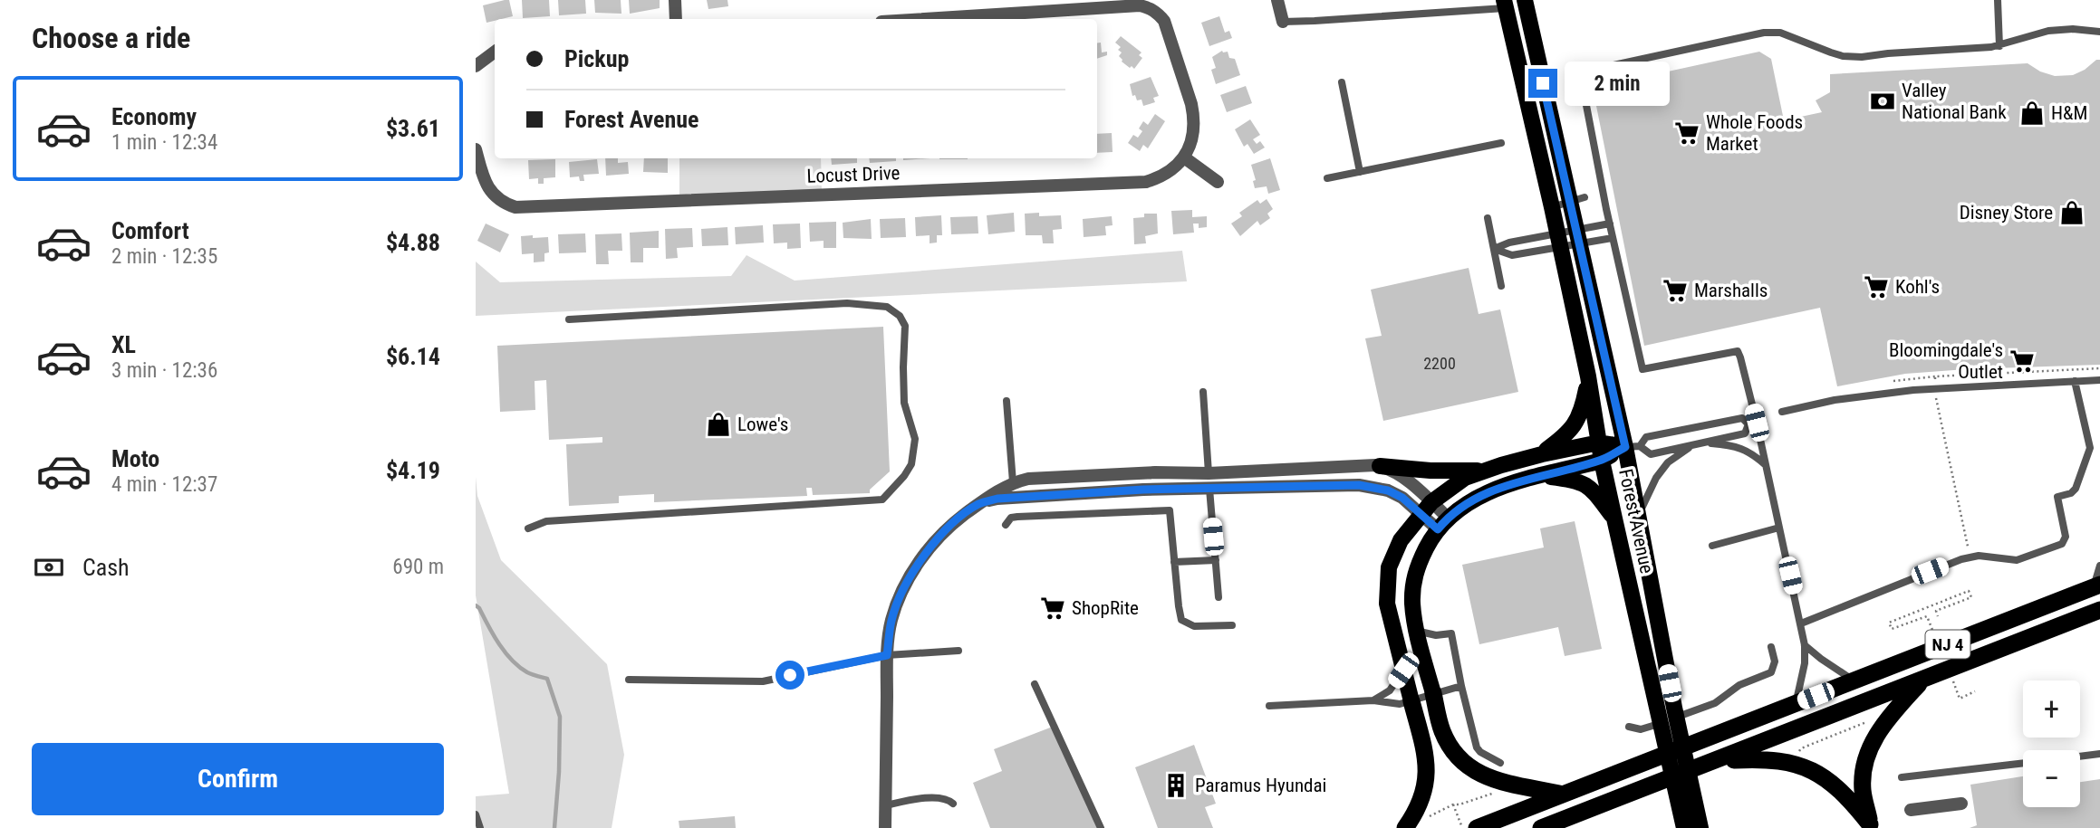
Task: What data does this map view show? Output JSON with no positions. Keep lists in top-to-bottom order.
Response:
{
  "streets": {
    "highway": ["NJ 4"],
    "main road": ["Forest Avenue"],
    "street": ["Locust Drive"]
  },
  "places": {
    "bank": ["Valley National Bank"],
    "shop": ["H&M", "Disney Store", "Lowe's"],
    "supermarket": [
      "Whole Foods Market",
      "Kohl's",
      "Marshalls",
      "Bloomingdale's Outlet",
      "ShopRite"
    ],
    "building": ["Paramus Hyundai"]
  },
  "house_numbers": ["2200"],
  "page": {
    "heading": "Choose a ride",
    "banner": ["Pickup", "Forest Avenue"],
    "bubble": "2 min",
    "list": [
      {
        "name": "Economy",
        "note": "1 min · 12:34",
        "value": "$3.61"
      },
      {
        "name": "Comfort",
        "note": "2 min · 12:35",
        "value": "$4.88"
      },
      {
        "name": "XL",
        "note": "3 min · 12:36",
        "value": "$6.14"
      },
      {
        "name": "Moto",
        "note": "4 min · 12:37",
        "value": "$4.19"
      }
    ],
    "pay": ["Cash", "690 m"],
    "map_buttons": ["+", "−"],
    "buttons": "Confirm"
  }
}
